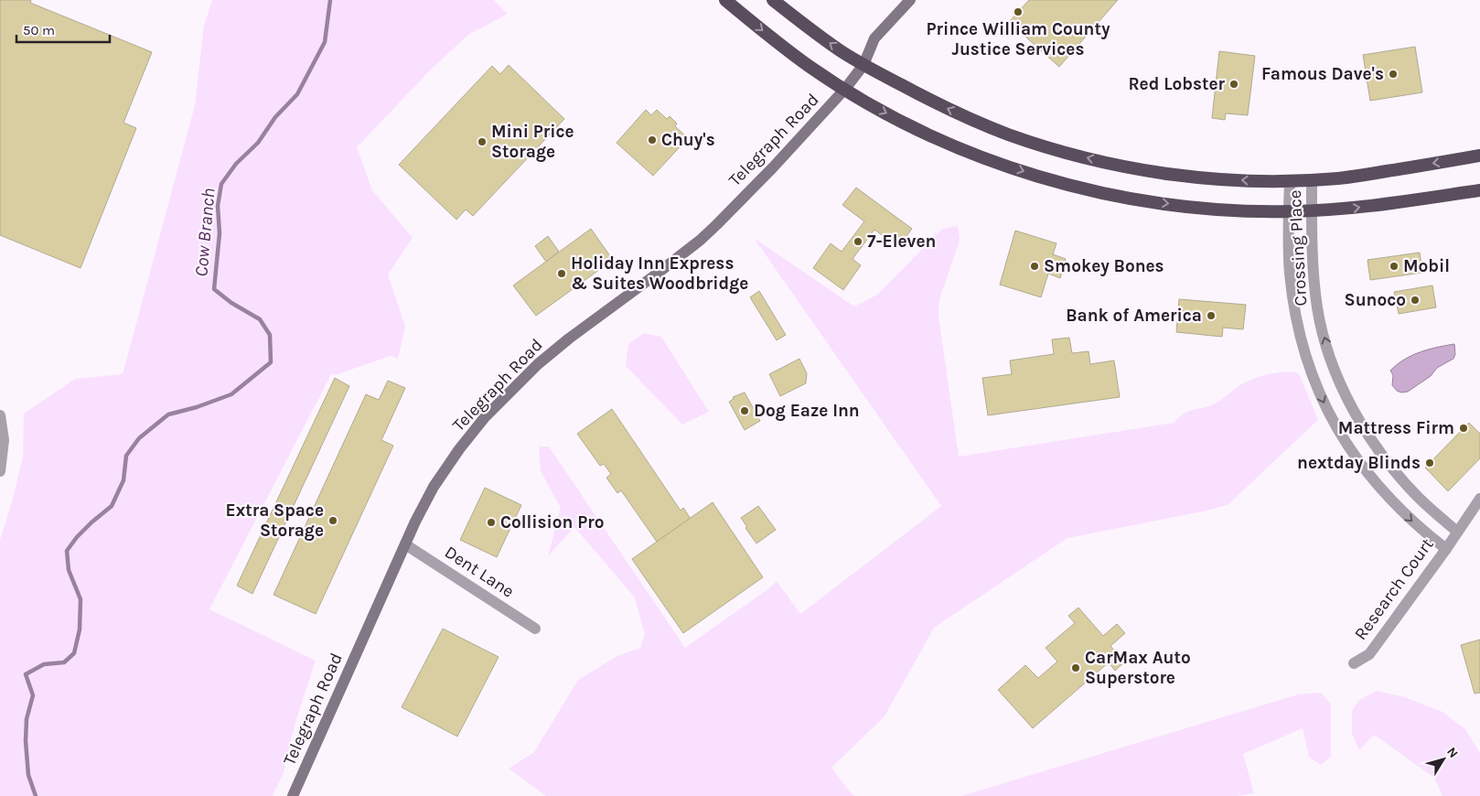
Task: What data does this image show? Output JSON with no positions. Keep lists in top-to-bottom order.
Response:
{
  "streets": {
    "main road": ["Telegraph Road"],
    "street": ["Crossing Place", "Dent Lane", "Research Court"]
  },
  "crossings": [
    ["Telegraph Road", "Dent Lane"],
    ["Crossing Place", "Research Court"]
  ],
  "water": ["Cow Branch"],
  "places": [
    "Prince William County Justice Services",
    "Famous Dave's",
    "Red Lobster",
    "Chuy's",
    "Mini Price Storage",
    "7-Eleven",
    "Smokey Bones",
    "Mobil",
    "Holiday Inn Express & Suites Woodbridge",
    "Sunoco",
    "Bank of America",
    "Dog Eaze Inn",
    "Mattress Firm",
    "nextday Blinds",
    "Extra Space Storage",
    "Collision Pro",
    "CarMax Auto Superstore"
  ],
  "scale_bar": "50 m",
  "north": "top right"
}
